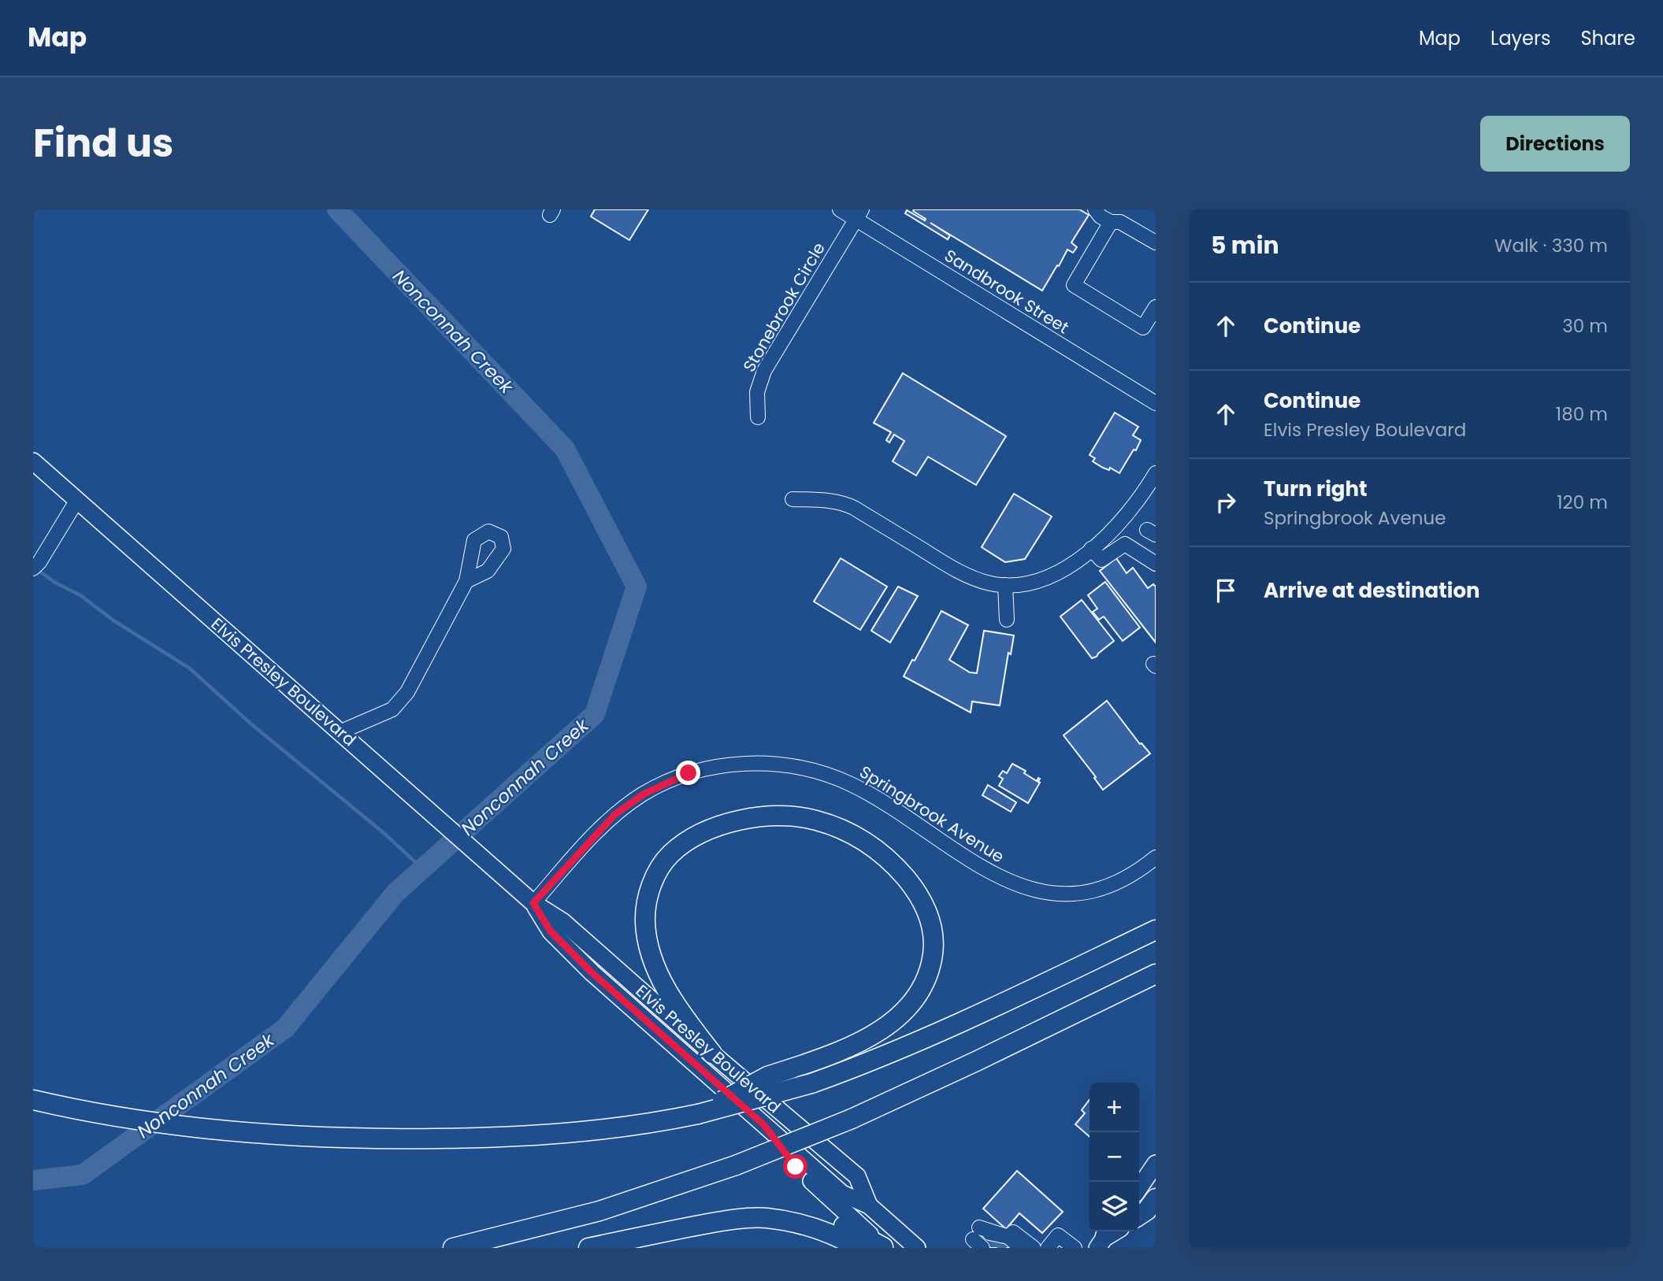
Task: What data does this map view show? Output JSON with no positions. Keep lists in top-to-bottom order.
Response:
{
  "streets": {
    "main road": ["Elvis Presley Boulevard"],
    "street": ["Sandbrook Street", "Stonebrook Circle", "Springbrook Avenue"]
  },
  "crossings": [
    ["Sandbrook Street", "Stonebrook Circle"],
    ["Elvis Presley Boulevard", "Springbrook Avenue"]
  ],
  "water": ["Nonconnah Creek"],
  "page": {
    "header": "Map",
    "nav": ["Map", "Layers", "Share"],
    "title": "Find us",
    "buttons": "Directions",
    "heading": ["5 min", "Walk · 330 m"],
    "list": [
      ["Continue", "30 m"],
      ["Continue", "Elvis Presley Boulevard", "180 m"],
      ["Turn right", "Springbrook Avenue", "120 m"],
      "Arrive at destination"
    ],
    "map_buttons": ["+", "−"]
  }
}
